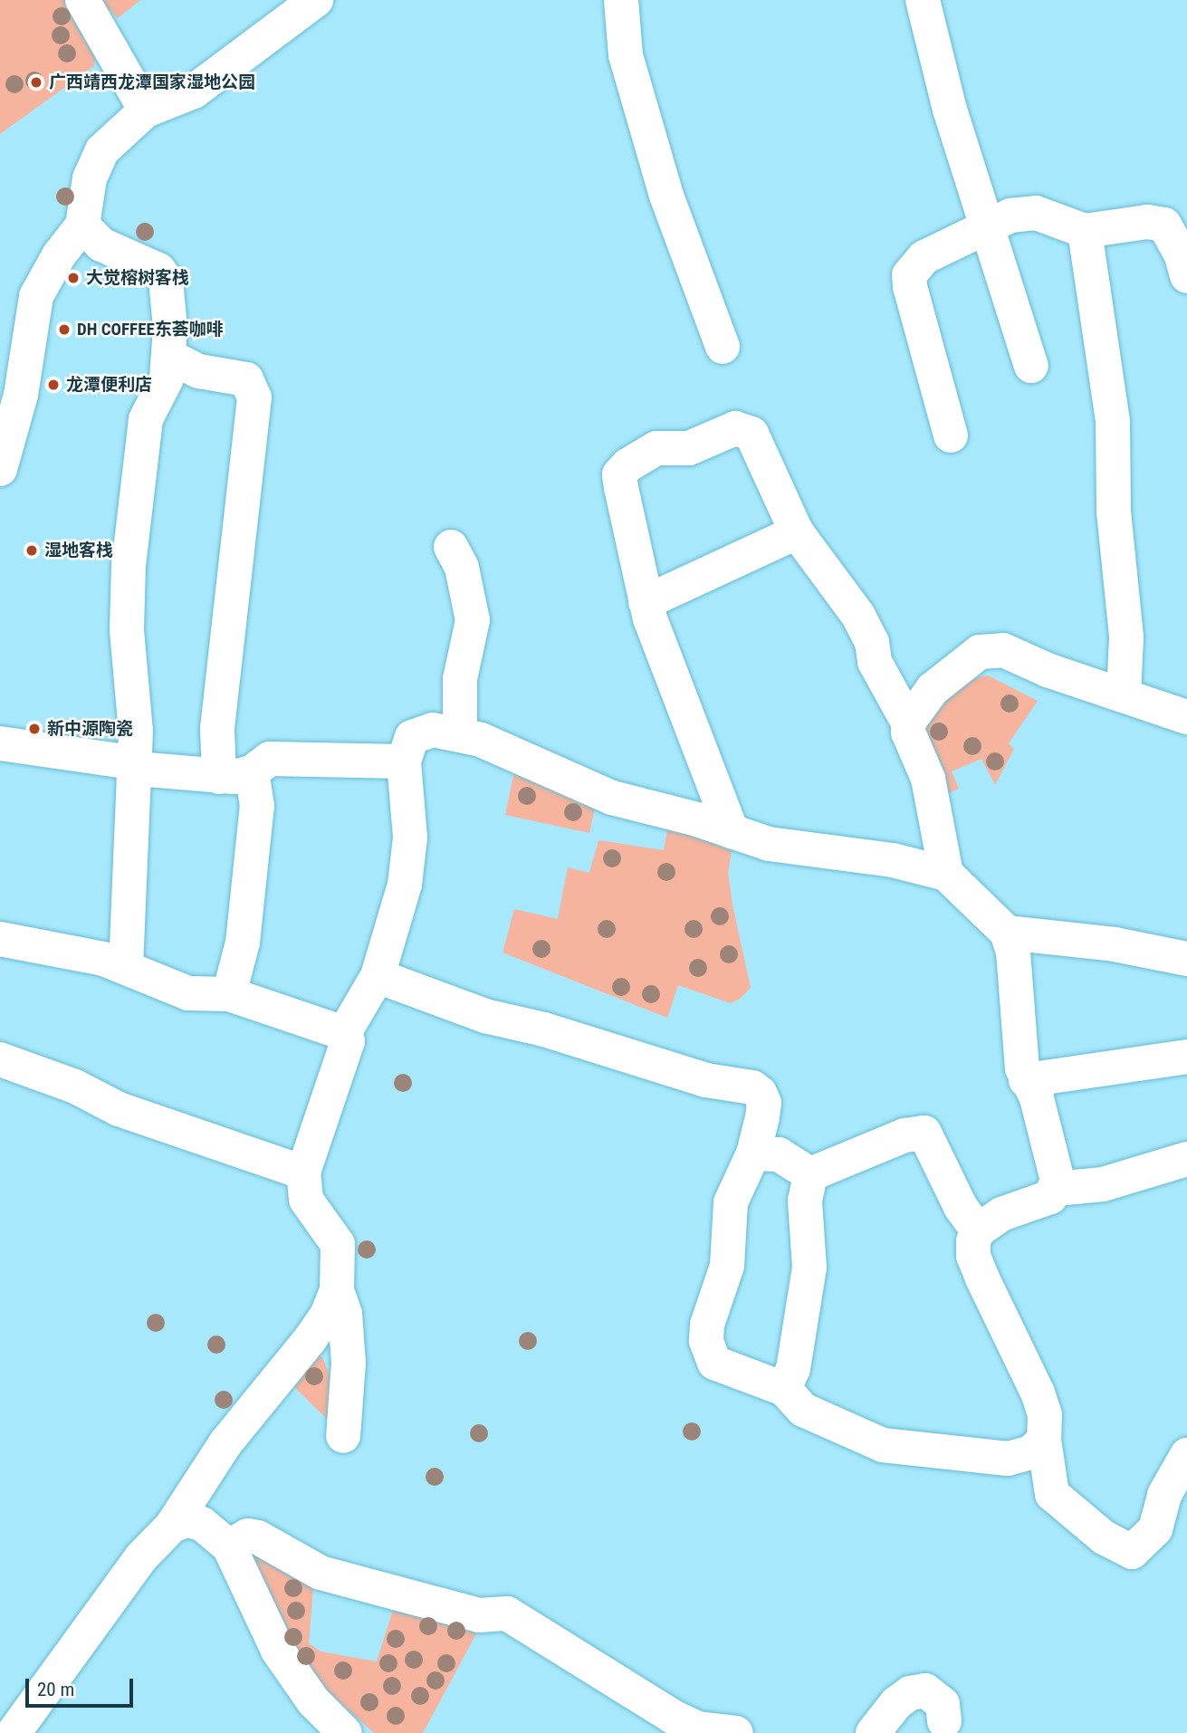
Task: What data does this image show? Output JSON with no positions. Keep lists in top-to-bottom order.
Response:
{
  "places": [
    "广西靖西龙潭国家湿地公园",
    "大觉榕树客栈",
    "DH COFFEE东荟咖啡",
    "龙潭便利店",
    "湿地客栈",
    "新中源陶瓷"
  ],
  "scale_bar": "20 m"
}
